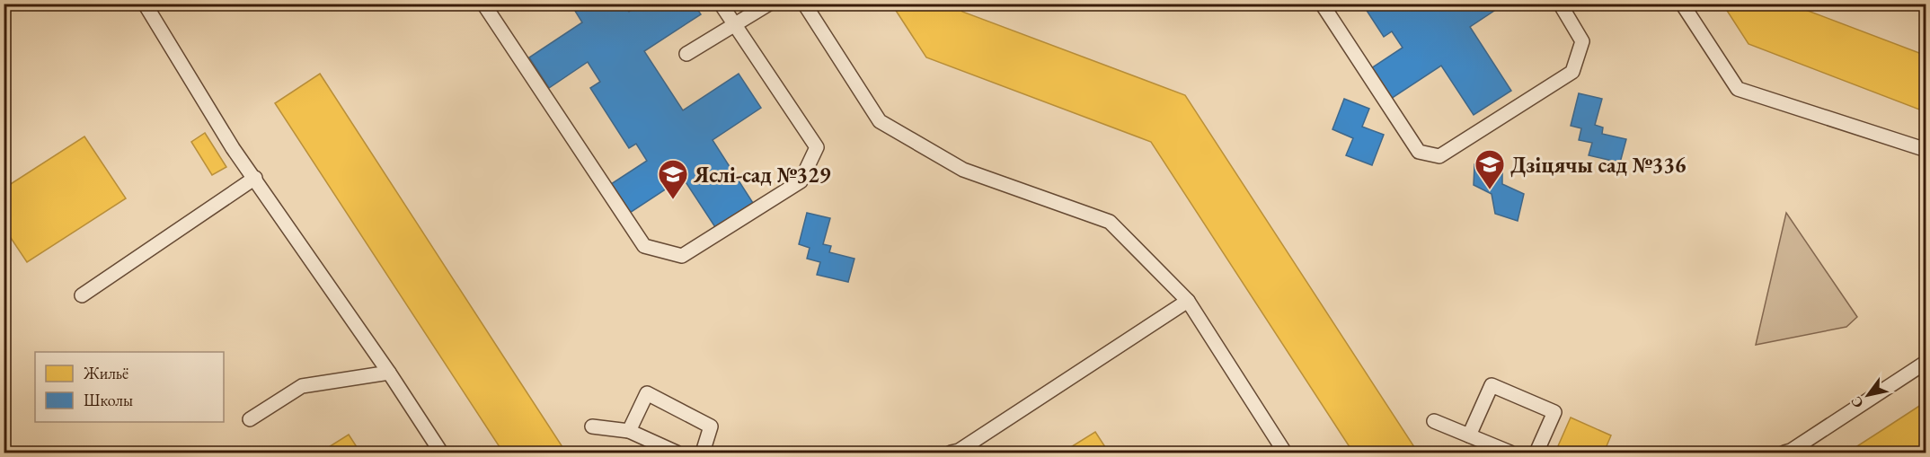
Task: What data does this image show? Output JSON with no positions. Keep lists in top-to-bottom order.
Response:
{
  "places": {
    "school or university": ["Дзіцячы сад №336", "Яслі-сад №329"]
  },
  "legend": ["Жильё", "Школы"],
  "north": "bottom left"
}
